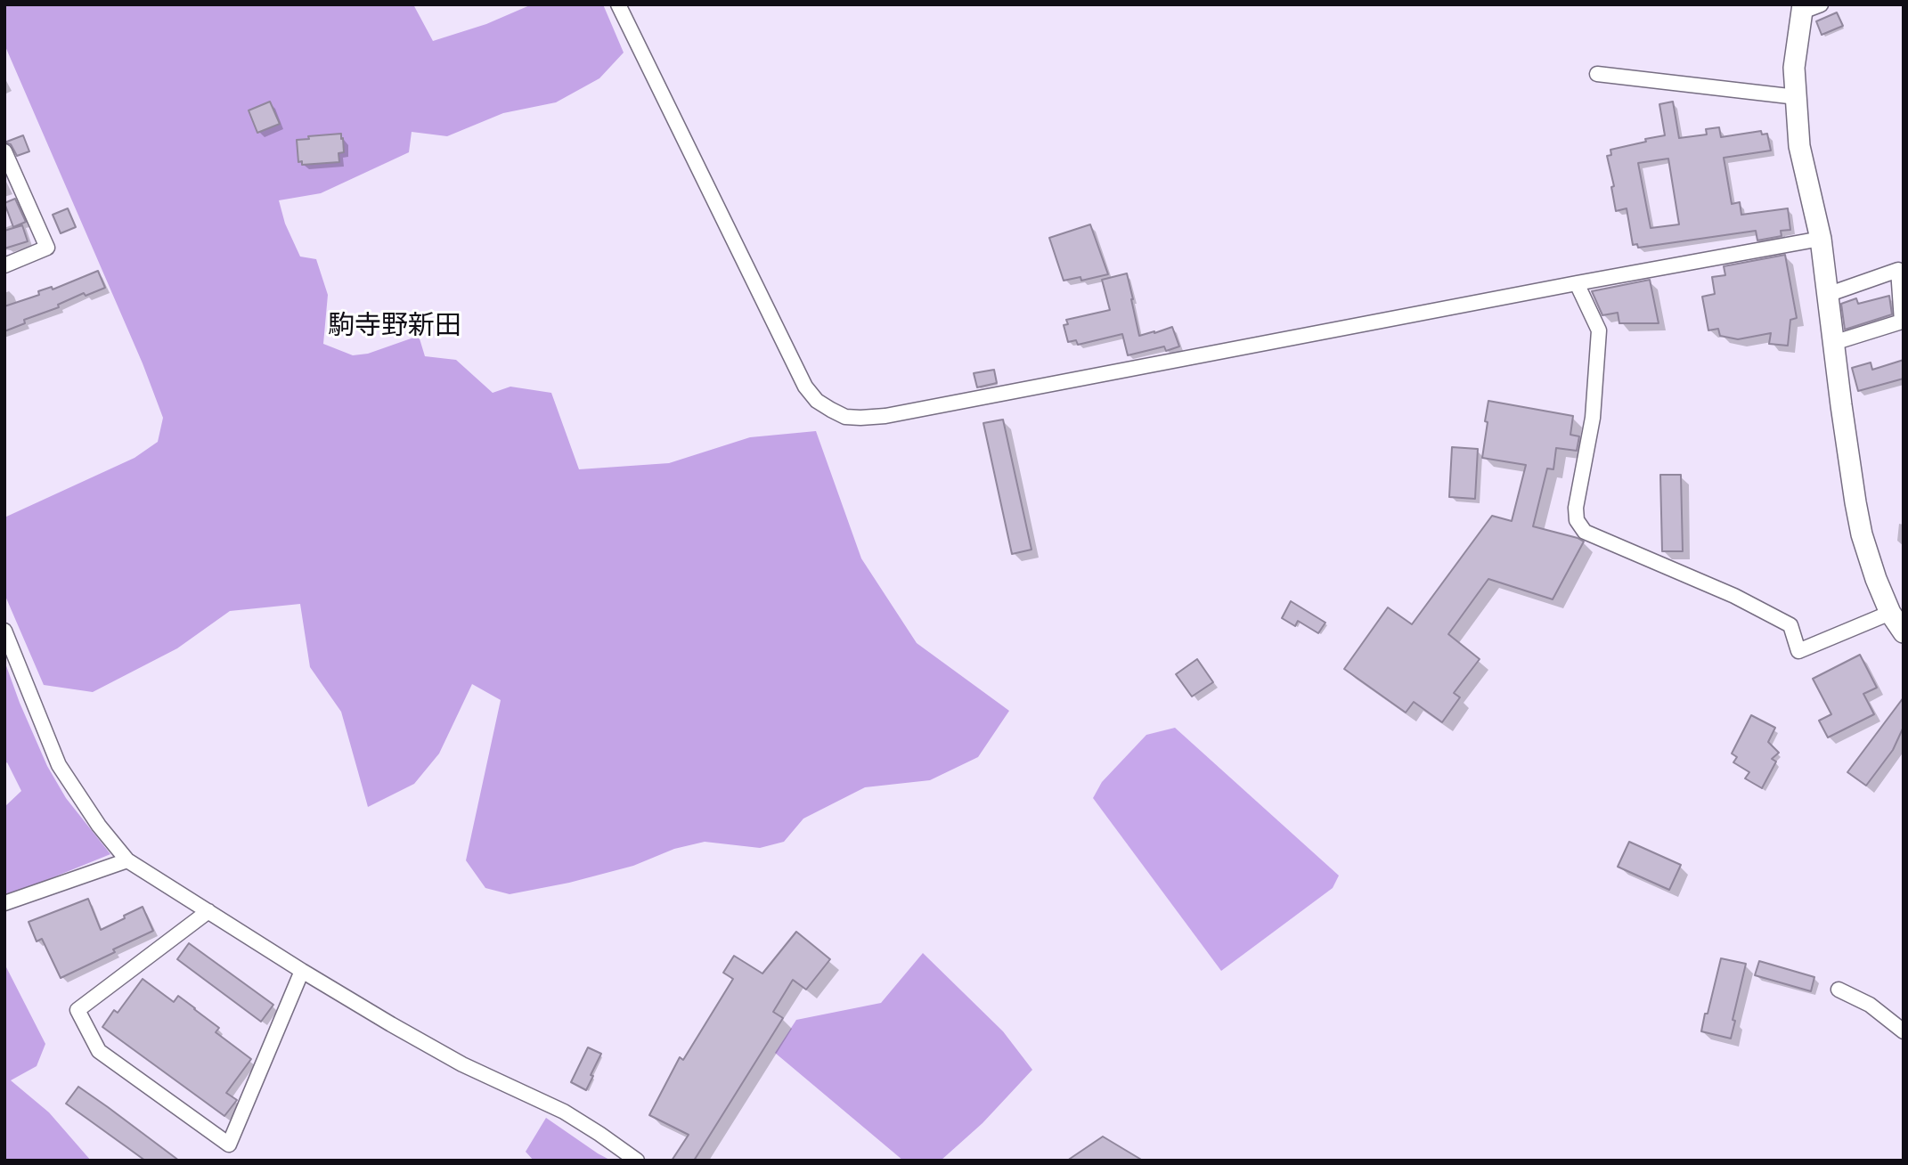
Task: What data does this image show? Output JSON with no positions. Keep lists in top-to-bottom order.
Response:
{
  "districts": ["駒寺野新田"]
}
